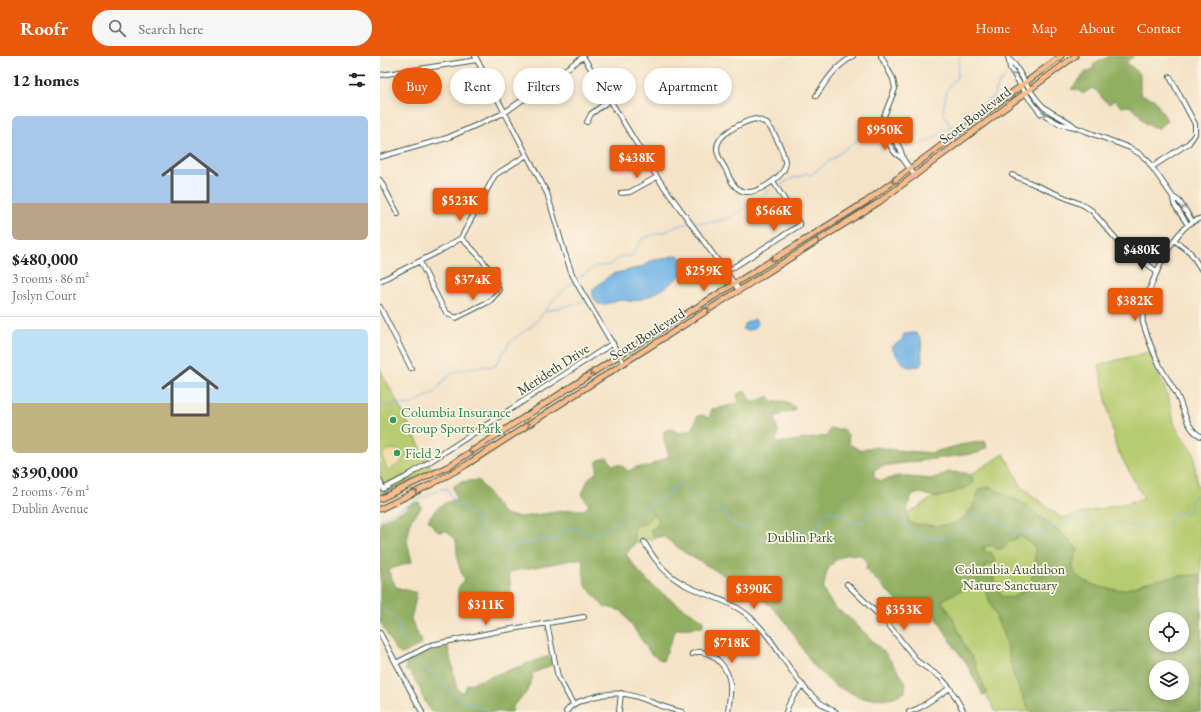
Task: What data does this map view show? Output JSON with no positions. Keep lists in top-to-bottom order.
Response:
{
  "streets": {
    "main road": ["Scott Boulevard"],
    "street": ["Merideth Drive"]
  },
  "parks": ["Dublin Park", "Columbia Audubon Nature Sanctuary"],
  "places": ["Columbia Insurance Group Sports Park", "Field 2"],
  "page": {
    "header": "Roofr",
    "search": "Search here",
    "nav": [
      "Home",
      "Map",
      "About",
      "Contact"
    ],
    "heading": "12 homes",
    "chip": [
      "Buy",
      "Rent",
      "Filters",
      "New",
      "Apartment"
    ],
    "list": [
      {
        "name": "$480,000",
        "note": "3 rooms · 86 m² · Joslyn Court"
      },
      {
        "name": "$390,000",
        "note": "2 rooms · 76 m² · Dublin Avenue"
      }
    ],
    "price": [
      "$950K",
      "$438K",
      "$523K",
      "$566K",
      "$480K",
      "$259K",
      "$374K",
      "$382K",
      "$390K",
      "$311K",
      "$353K",
      "$718K"
    ]
  }
}
